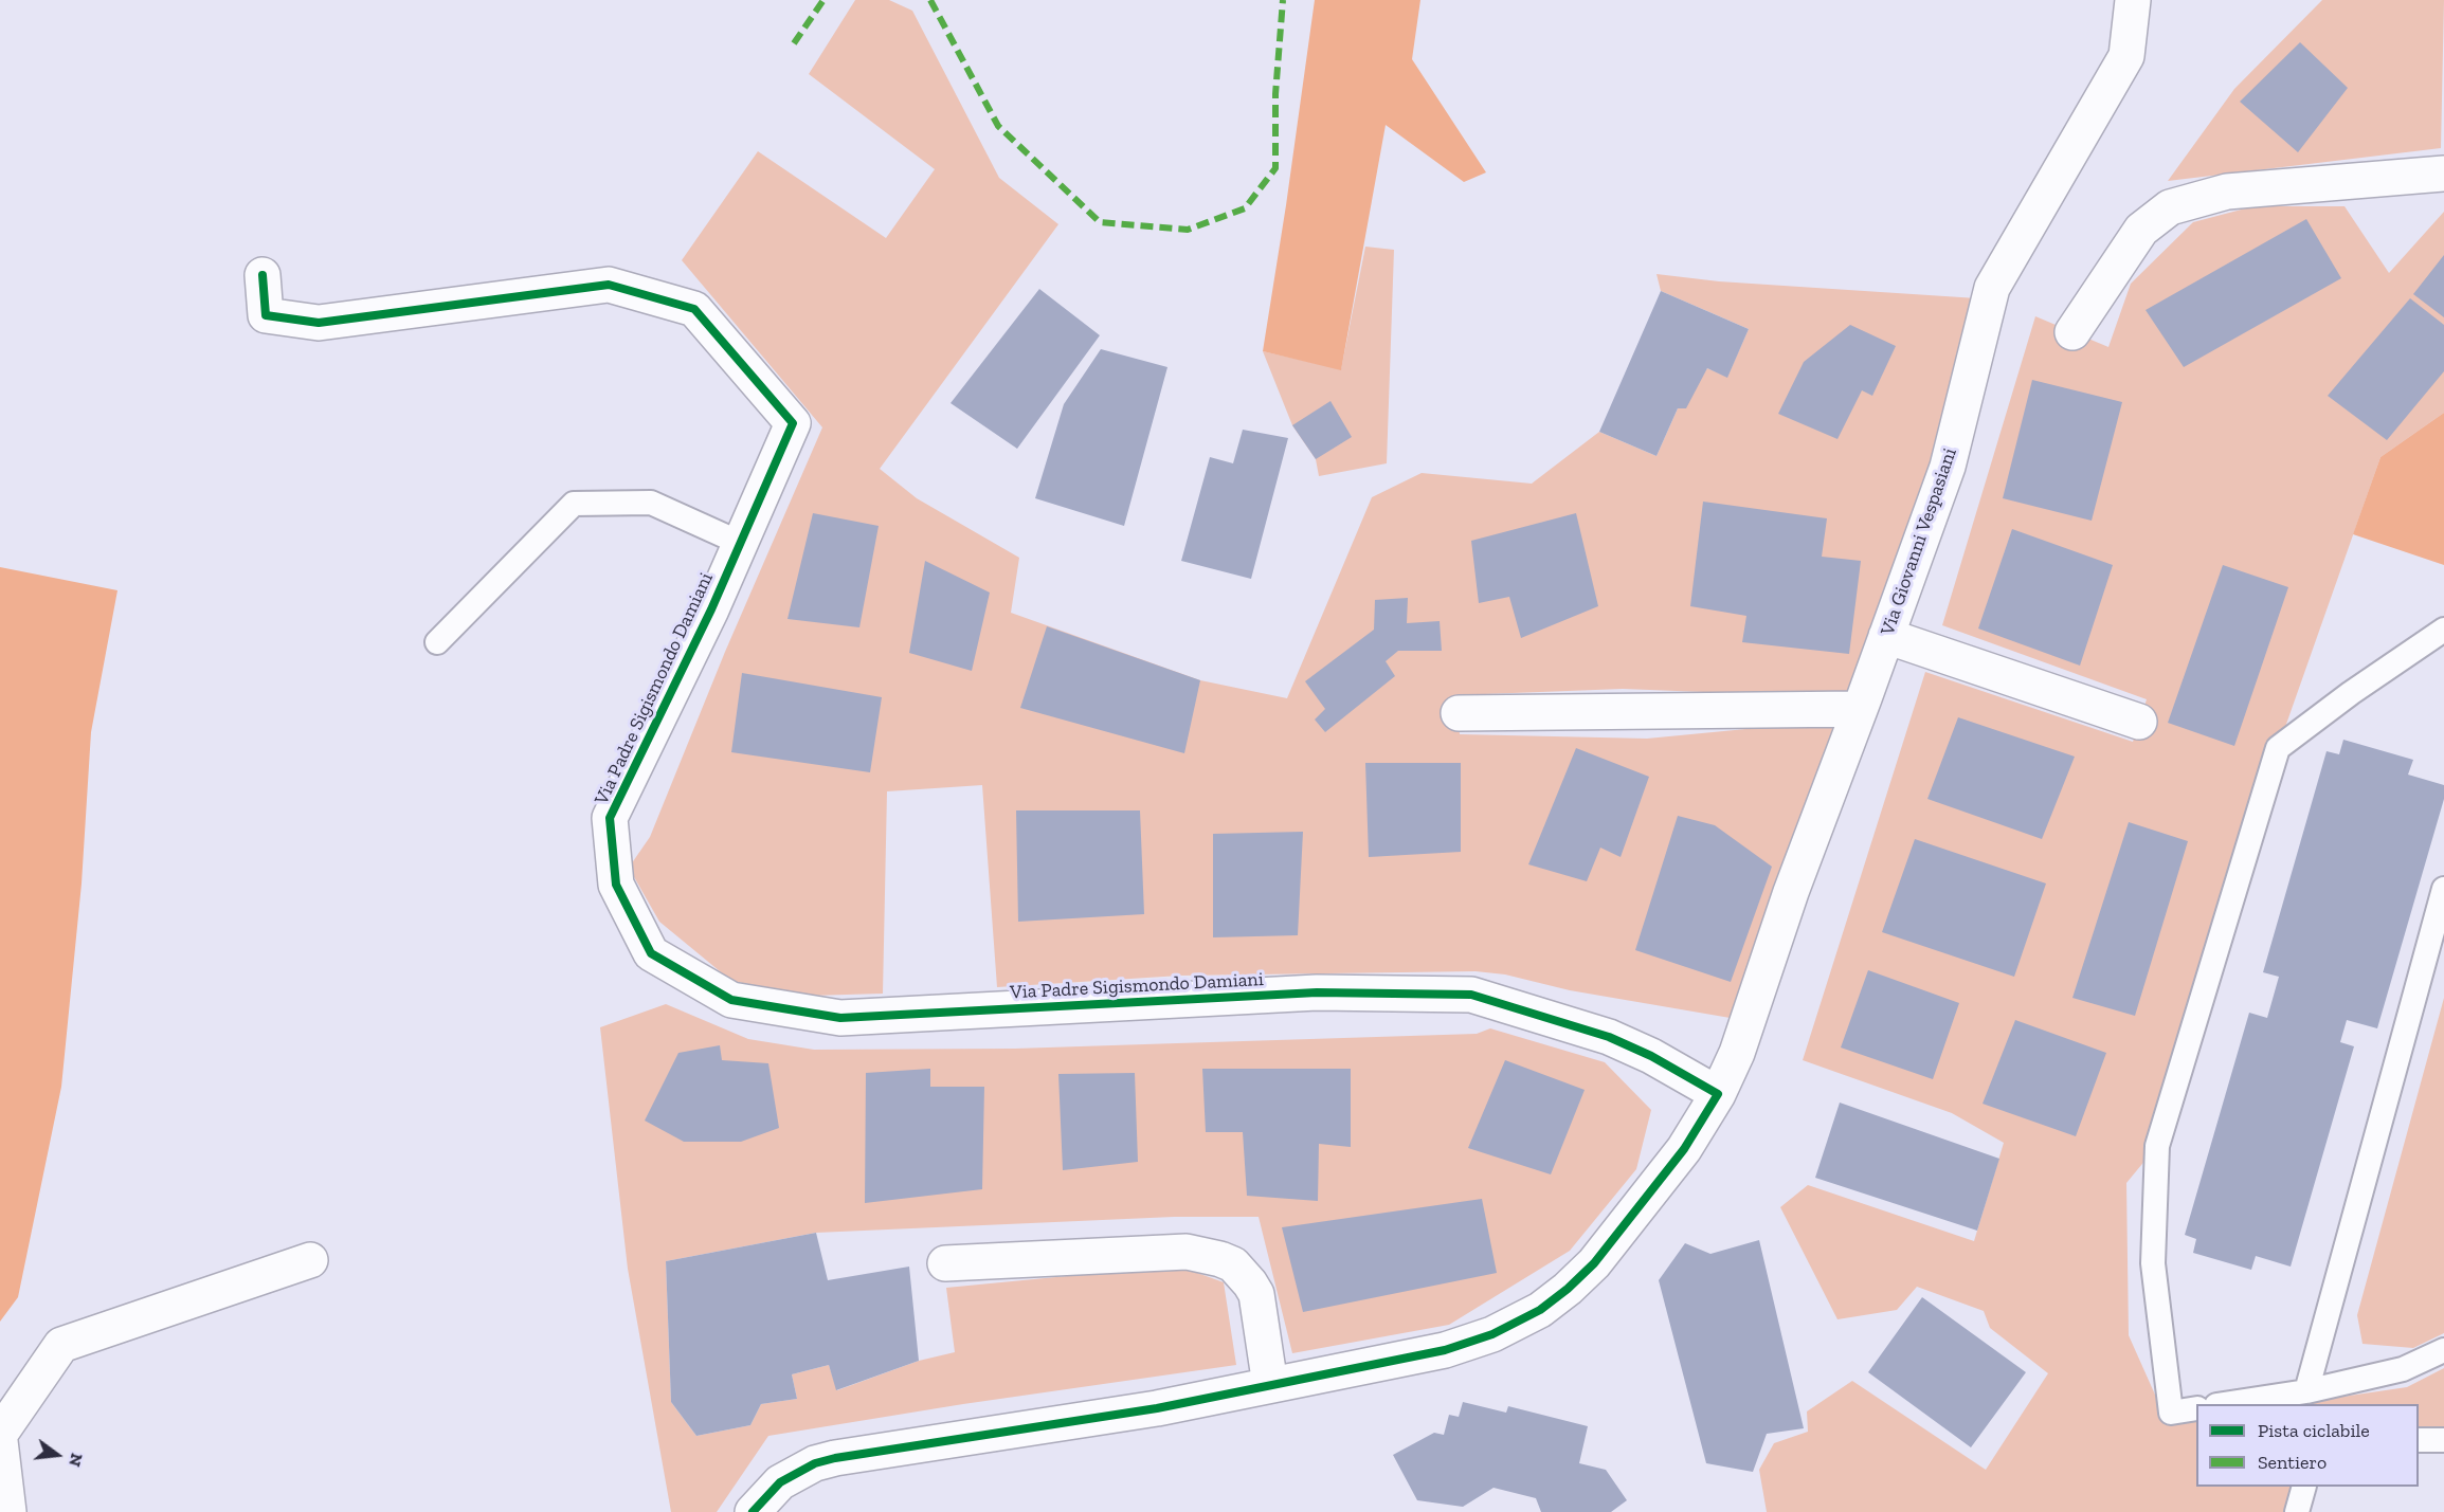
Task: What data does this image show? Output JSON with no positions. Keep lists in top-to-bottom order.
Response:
{
  "streets": {
    "street": ["Via Giovanni Vespasiani", "Via Padre Sigismondo Damiani"]
  },
  "crossings": [
    ["Via Giovanni Vespasiani", "Via Padre Sigismondo Damiani"]
  ],
  "legend": ["Pista ciclabile", "Sentiero"],
  "north": "right"
}
